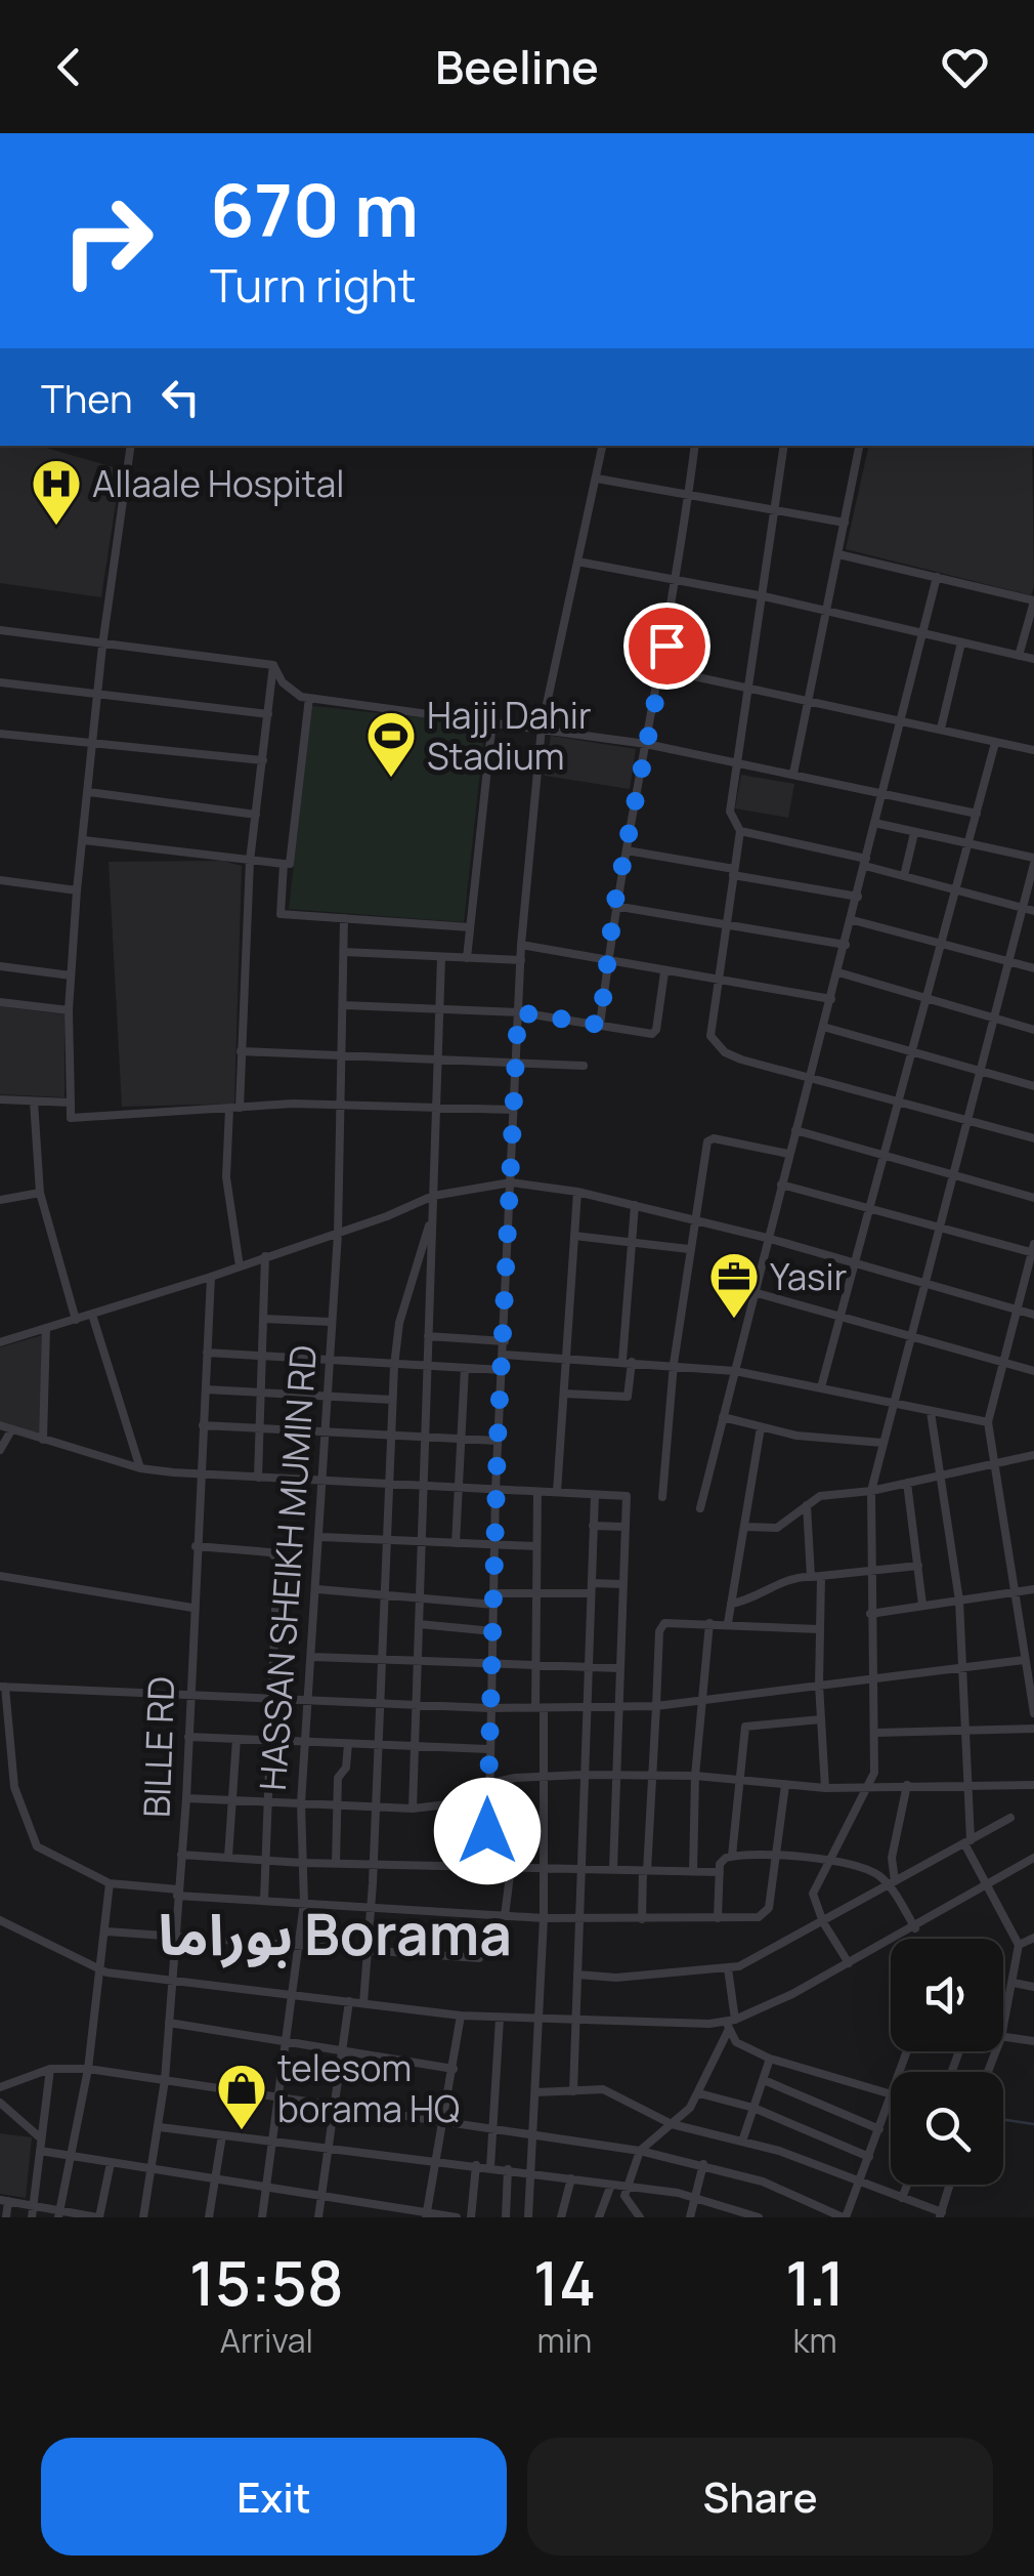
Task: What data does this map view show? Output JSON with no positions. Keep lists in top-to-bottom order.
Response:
{
  "streets": {
    "street": ["HASSAN SHEIKH MUMIN RD", "BILLE RD"]
  },
  "districts": ["بوراما Borama"],
  "places": {
    "hospital": ["Allaale Hospital"],
    "sports": ["Hajji Dahir Stadium"],
    "office": ["Yasir"],
    "shop": ["telesom borama HQ"]
  },
  "page": {
    "header": "Beeline",
    "turn": ["670 m", "Turn right"],
    "then": "Then",
    "eta": [
      "15:58",
      "Arrival",
      "14",
      "min",
      "1.1",
      "km"
    ],
    "buttons": ["Exit", "Share"]
  }
}
